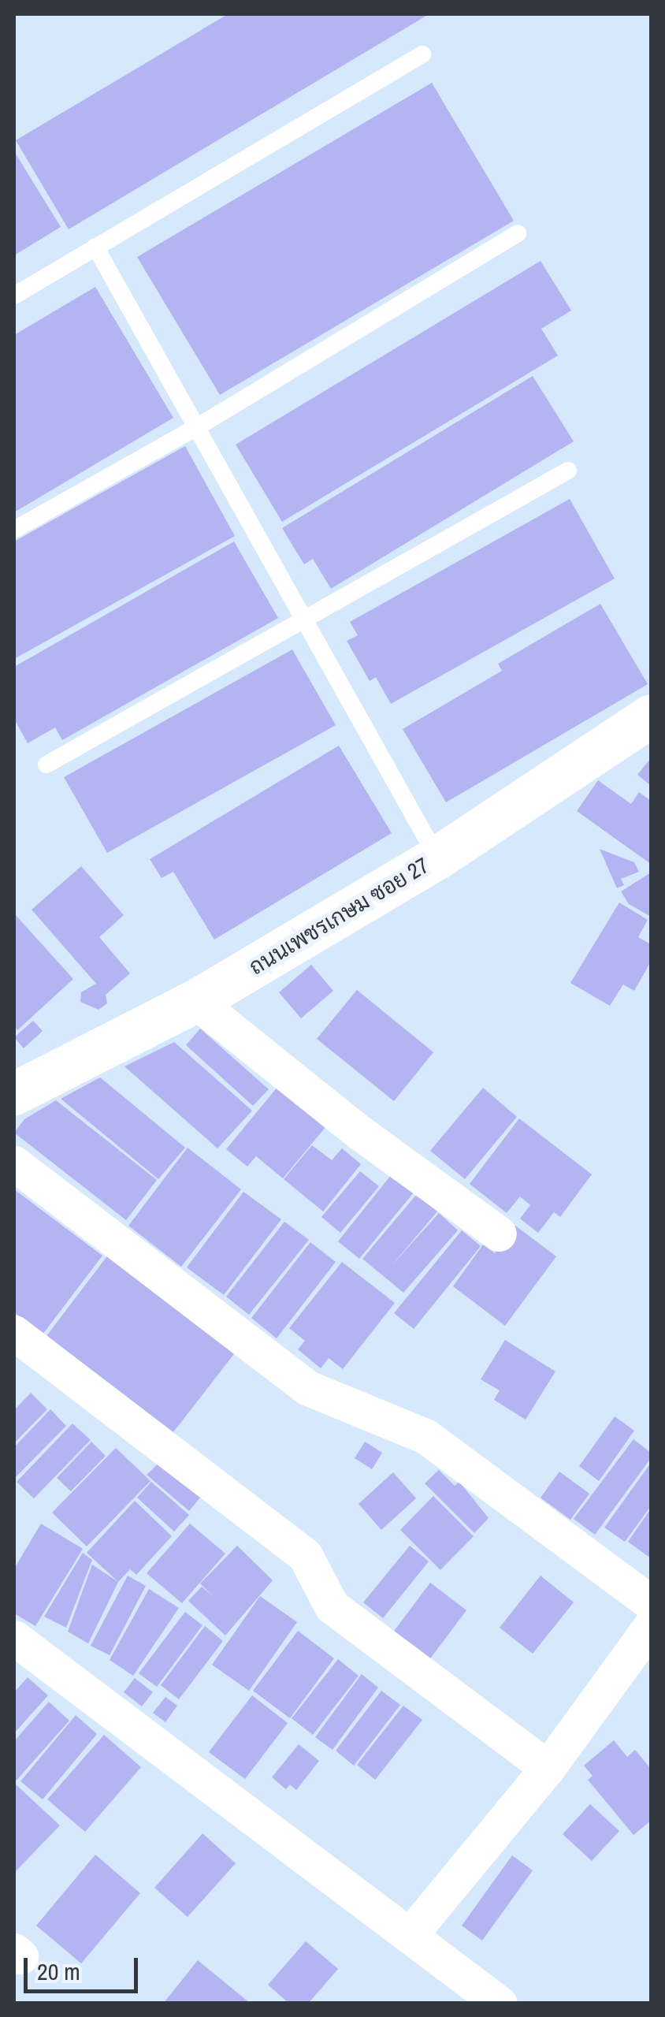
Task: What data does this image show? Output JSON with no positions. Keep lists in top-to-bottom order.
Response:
{
  "streets": {
    "street": ["ถนนเพชรเกษม ซอย 27"]
  },
  "scale_bar": "20 m"
}
